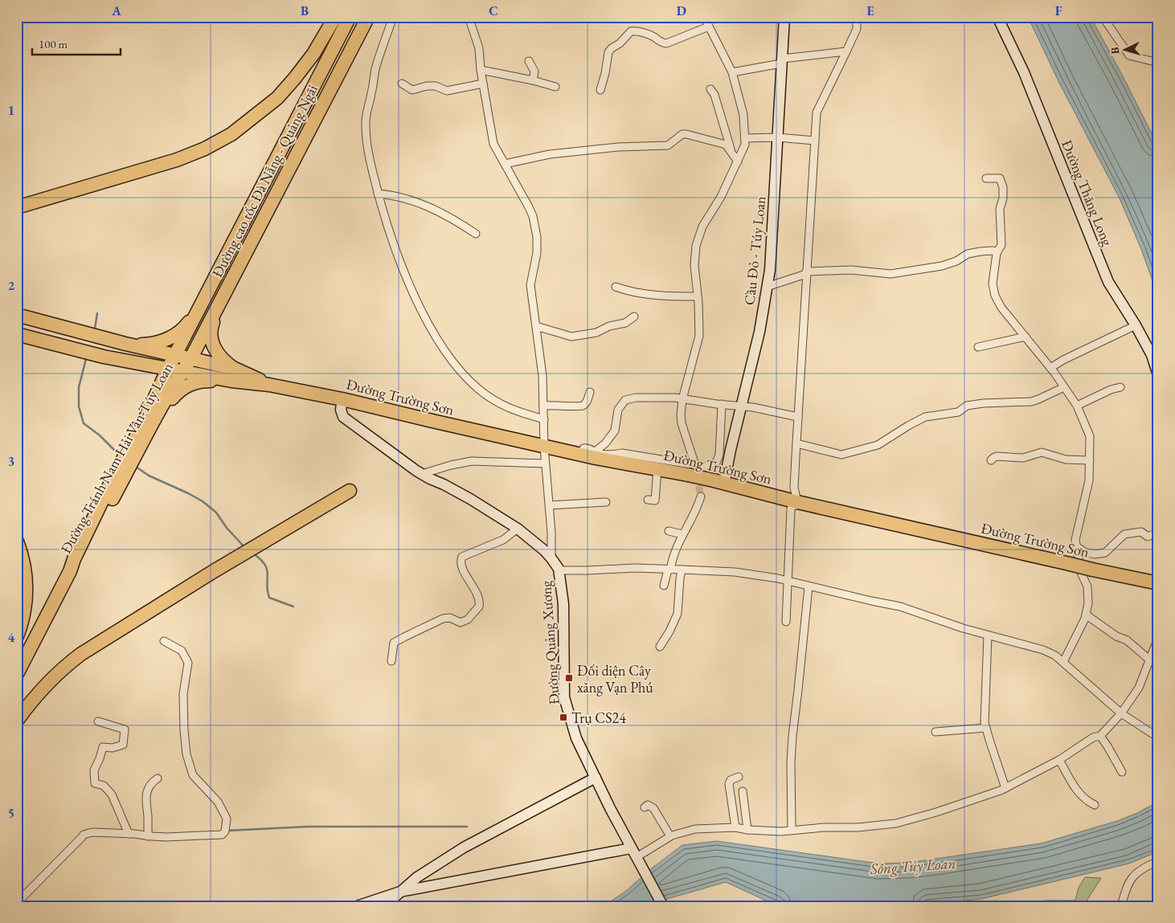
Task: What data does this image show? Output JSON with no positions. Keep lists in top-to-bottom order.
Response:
{
  "streets": {
    "highway": ["Đường cao tốc Đà Nẵng - Quảng Ngãi", "Đường Trường Sơn", "Đường Tránh Nam Hải Vân-Túy Loan"],
    "street": ["Đường Thăng Long", "Cầu Đỏ - Túy Loan", "Đường Quảng Xương"]
  },
  "crossings": [
    ["Đường cao tốc Đà Nẵng - Quảng Ngãi", "Đường Trường Sơn"],
    ["Đường cao tốc Đà Nẵng - Quảng Ngãi", "Đường Tránh Nam Hải Vân-Túy Loan"],
    ["Cầu Đỏ - Túy Loan", "Đường Trường Sơn"],
    ["Đường Trường Sơn", "Đường Tránh Nam Hải Vân-Túy Loan"],
    ["Đường Trường Sơn", "Đường Quảng Xương"]
  ],
  "water": ["Sông Túy Loan"],
  "places": {
    "transit": ["Đối diện Cây xăng Vạn Phú", "Trụ CS24"]
  },
  "scale_bar": "100 m",
  "north": "left",
  "grid": {
    "columns": [
      "A",
      "B",
      "C",
      "D",
      "E",
      "F"
    ],
    "rows": [
      "1",
      "2",
      "3",
      "4",
      "5"
    ]
  }
}
